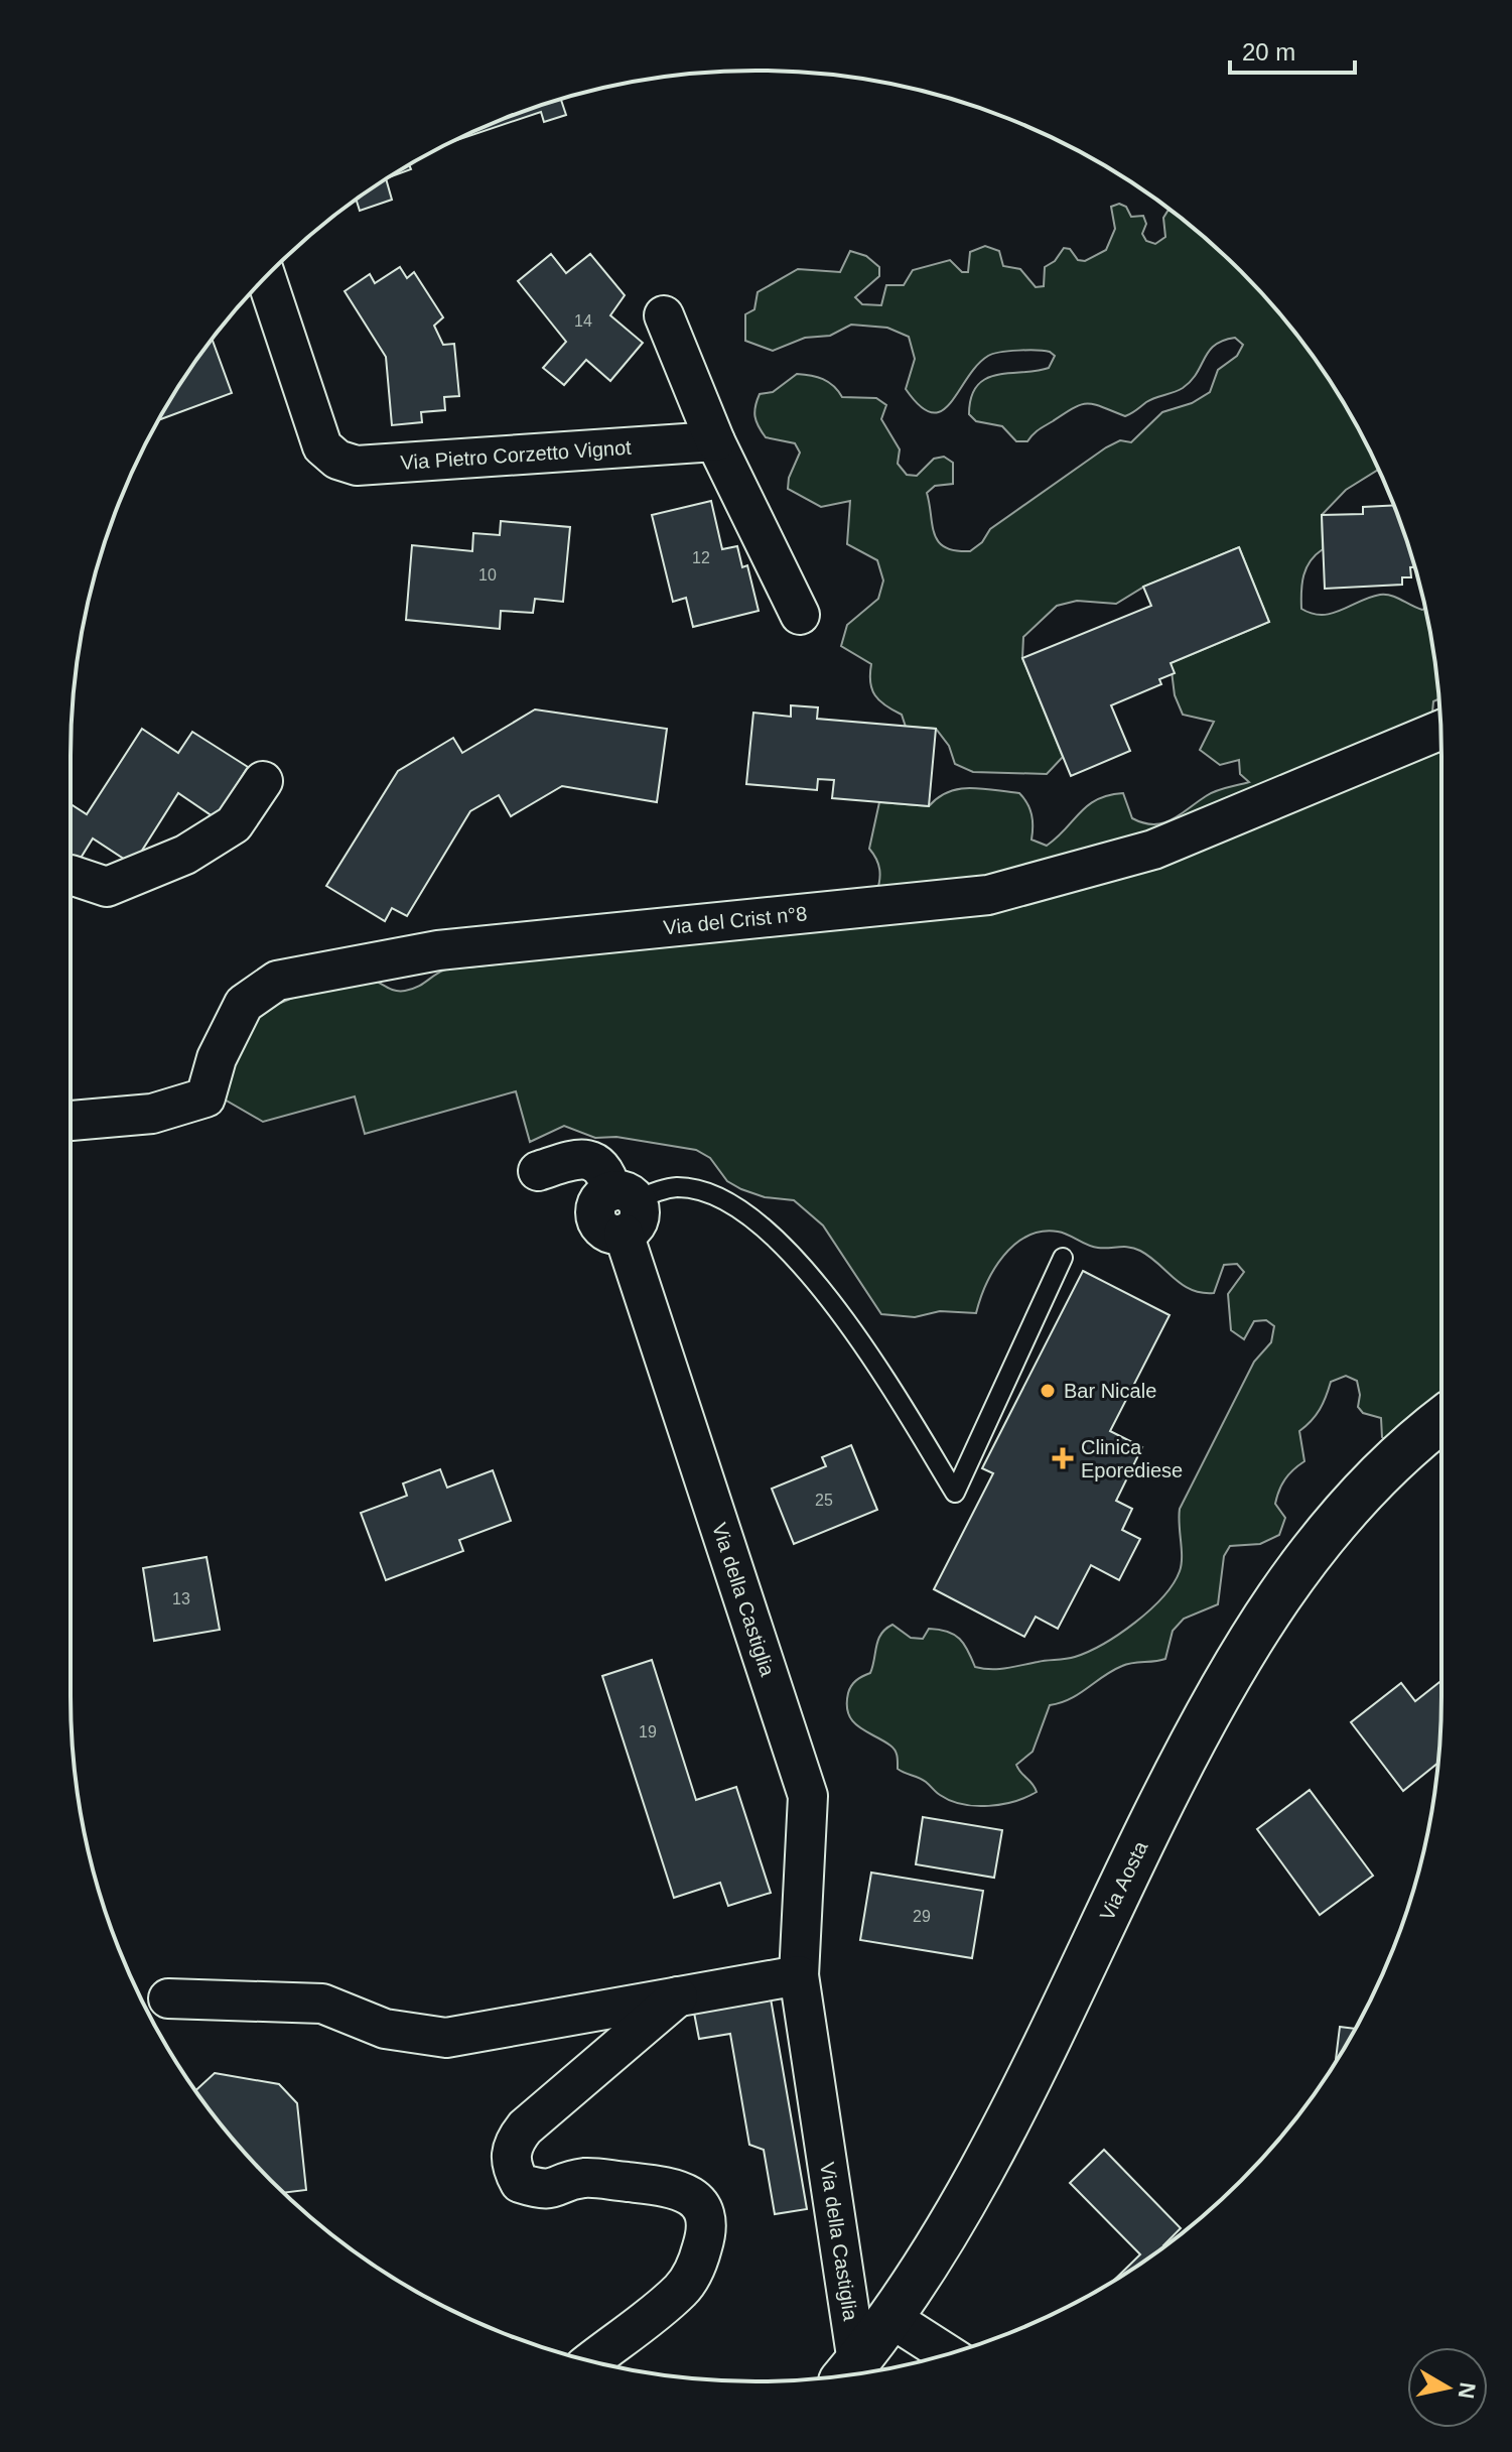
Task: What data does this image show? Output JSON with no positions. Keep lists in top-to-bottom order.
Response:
{
  "streets": {
    "main road": ["Via Aosta"],
    "street": ["Via Pietro Corzetto Vignot", "Via del Crist n°8", "Via della Castiglia"]
  },
  "crossings": [
    ["Via della Castiglia", "Via Aosta"]
  ],
  "places": {
    "other": ["Bar Nicale"],
    "health": ["Clinica Eporediese"]
  },
  "house_numbers": [
    "14",
    "12",
    "10",
    "25",
    "13",
    "19",
    "29"
  ],
  "scale_bar": "20 m",
  "north": "right"
}
